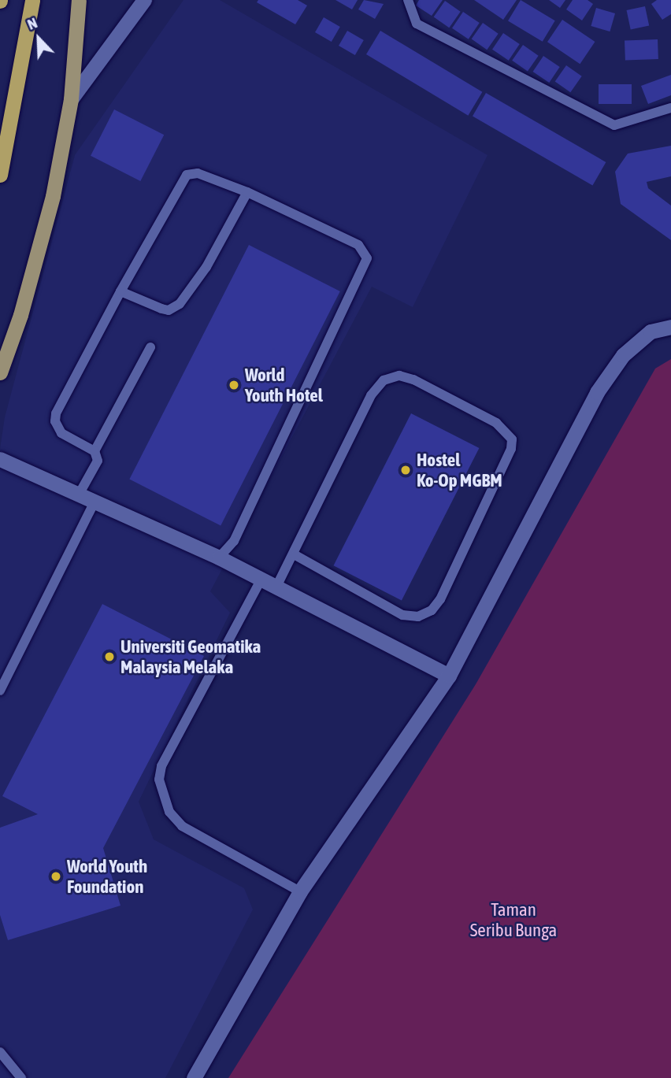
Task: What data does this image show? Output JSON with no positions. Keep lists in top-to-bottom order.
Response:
{
  "parks": ["Taman Seribu Bunga"],
  "places": [
    "World Youth Hotel",
    "Hostel Ko-Op MGBM",
    "Universiti Geomatika Malaysia Melaka",
    "World Youth Foundation"
  ],
  "north": "top left"
}
